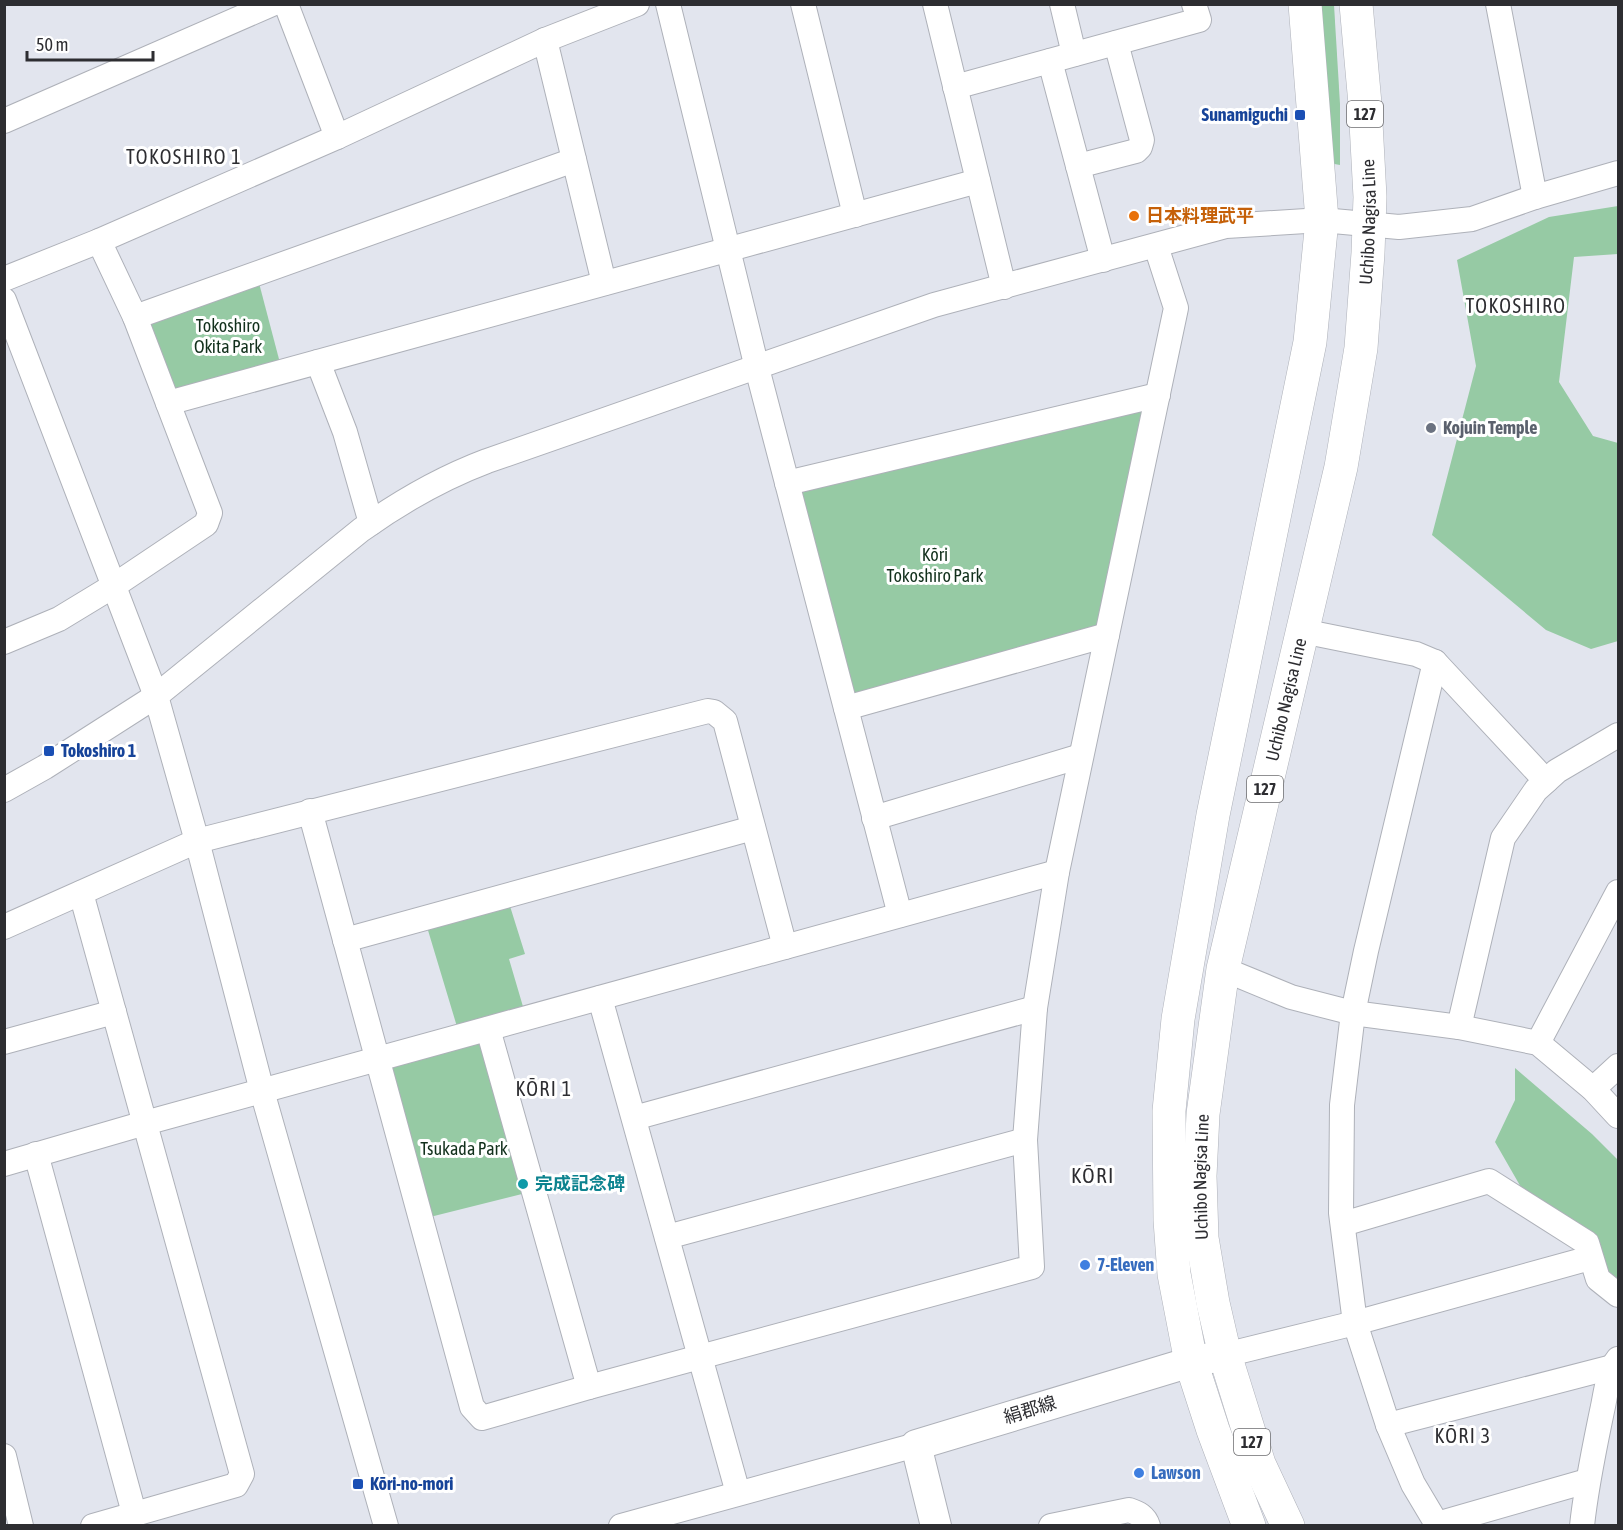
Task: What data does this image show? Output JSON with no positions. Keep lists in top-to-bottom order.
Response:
{
  "streets": {
    "highway": ["127", "Uchibo Nagisa Line"],
    "main road": ["絹郡線"]
  },
  "crossings": [
    ["Uchibo Nagisa Line", "絹郡線"]
  ],
  "districts": [
    "TOKOSHIRO 1",
    "TOKOSHIRO",
    "KŌRI 1",
    "KŌRI",
    "KŌRI 3"
  ],
  "parks": ["Tokoshiro Okita Park", "Kōri Tokoshiro Park", "Tsukada Park"],
  "places": {
    "transit": ["Sunamiguchi", "Tokoshiro 1", "Kōri-no-mori"],
    "other": [
      "日本料理武平",
      "Kojuin Temple",
      "完成記念碑",
      "7-Eleven",
      "Lawson"
    ]
  },
  "scale_bar": "50 m"
}
